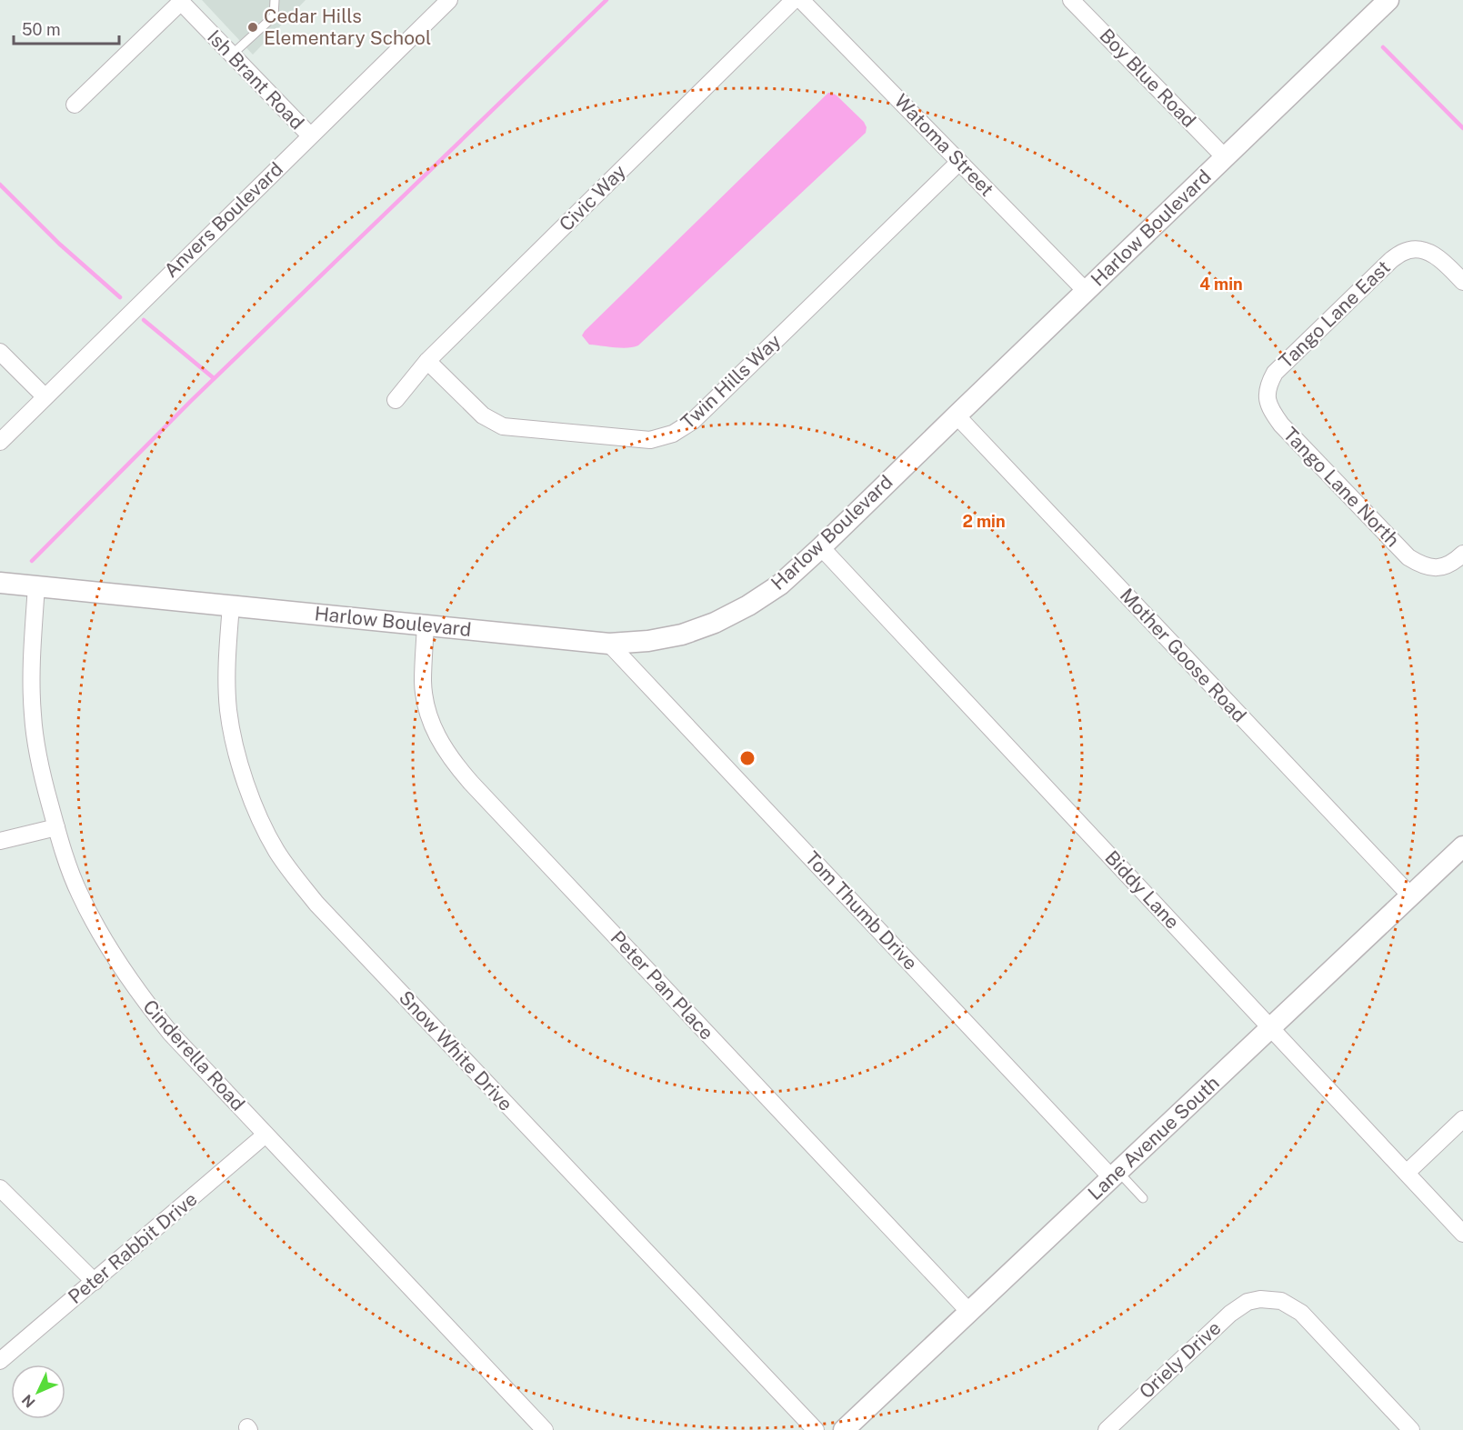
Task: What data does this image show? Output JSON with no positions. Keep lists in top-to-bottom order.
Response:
{
  "streets": {
    "street": [
      "Boy Blue Road",
      "Ish Brant Road",
      "Watoma Street",
      "Civic Way",
      "Anvers Boulevard",
      "Harlow Boulevard",
      "Tango Lane East",
      "Twin Hills Way",
      "Tango Lane North",
      "Mother Goose Road",
      "Biddy Lane",
      "Tom Thumb Drive",
      "Peter Pan Place",
      "Snow White Drive",
      "Cinderella Road",
      "Lane Avenue South",
      "Peter Rabbit Drive",
      "Oriely Drive"
    ]
  },
  "crossings": [
    ["Boy Blue Road", "Harlow Boulevard"],
    ["Ish Brant Road", "Anvers Boulevard"],
    ["Watoma Street", "Harlow Boulevard"],
    ["Watoma Street", "Twin Hills Way"],
    ["Civic Way", "Twin Hills Way"],
    ["Harlow Boulevard", "Mother Goose Road"],
    ["Harlow Boulevard", "Biddy Lane"],
    ["Harlow Boulevard", "Tom Thumb Drive"],
    ["Harlow Boulevard", "Peter Pan Place"],
    ["Harlow Boulevard", "Snow White Drive"],
    ["Harlow Boulevard", "Cinderella Road"],
    ["Tango Lane East", "Tango Lane North"],
    ["Mother Goose Road", "Lane Avenue South"],
    ["Biddy Lane", "Lane Avenue South"],
    ["Tom Thumb Drive", "Lane Avenue South"],
    ["Peter Pan Place", "Lane Avenue South"],
    ["Cinderella Road", "Peter Rabbit Drive"]
  ],
  "places": ["Cedar Hills Elementary School"],
  "scale_bar": "50 m",
  "north": "bottom left",
  "rings": ["4 min", "2 min"]
}
